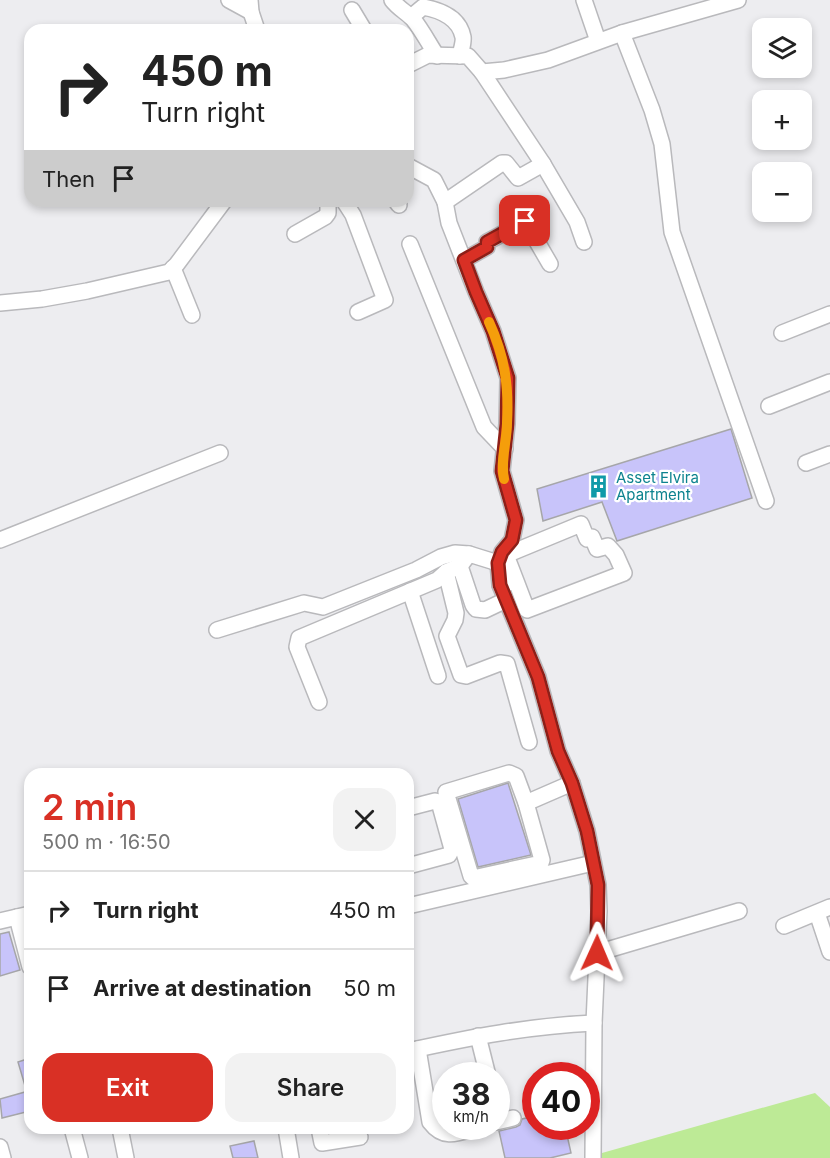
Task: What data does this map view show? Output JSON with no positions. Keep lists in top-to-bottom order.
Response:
{
  "places": {
    "building": ["Asset Elvira Apartment"]
  },
  "page": {
    "map_buttons": ["+", "−"],
    "turn": ["450 m", "Turn right"],
    "then": "Then",
    "heading": ["2 min", "500 m · 16:50"],
    "list": [
      {
        "name": "Turn right",
        "value": "450 m"
      },
      {
        "name": "Arrive at destination",
        "value": "50 m"
      }
    ],
    "buttons": ["Exit", "Share"],
    "speed": "38 km/h",
    "limit": "40"
  }
}
